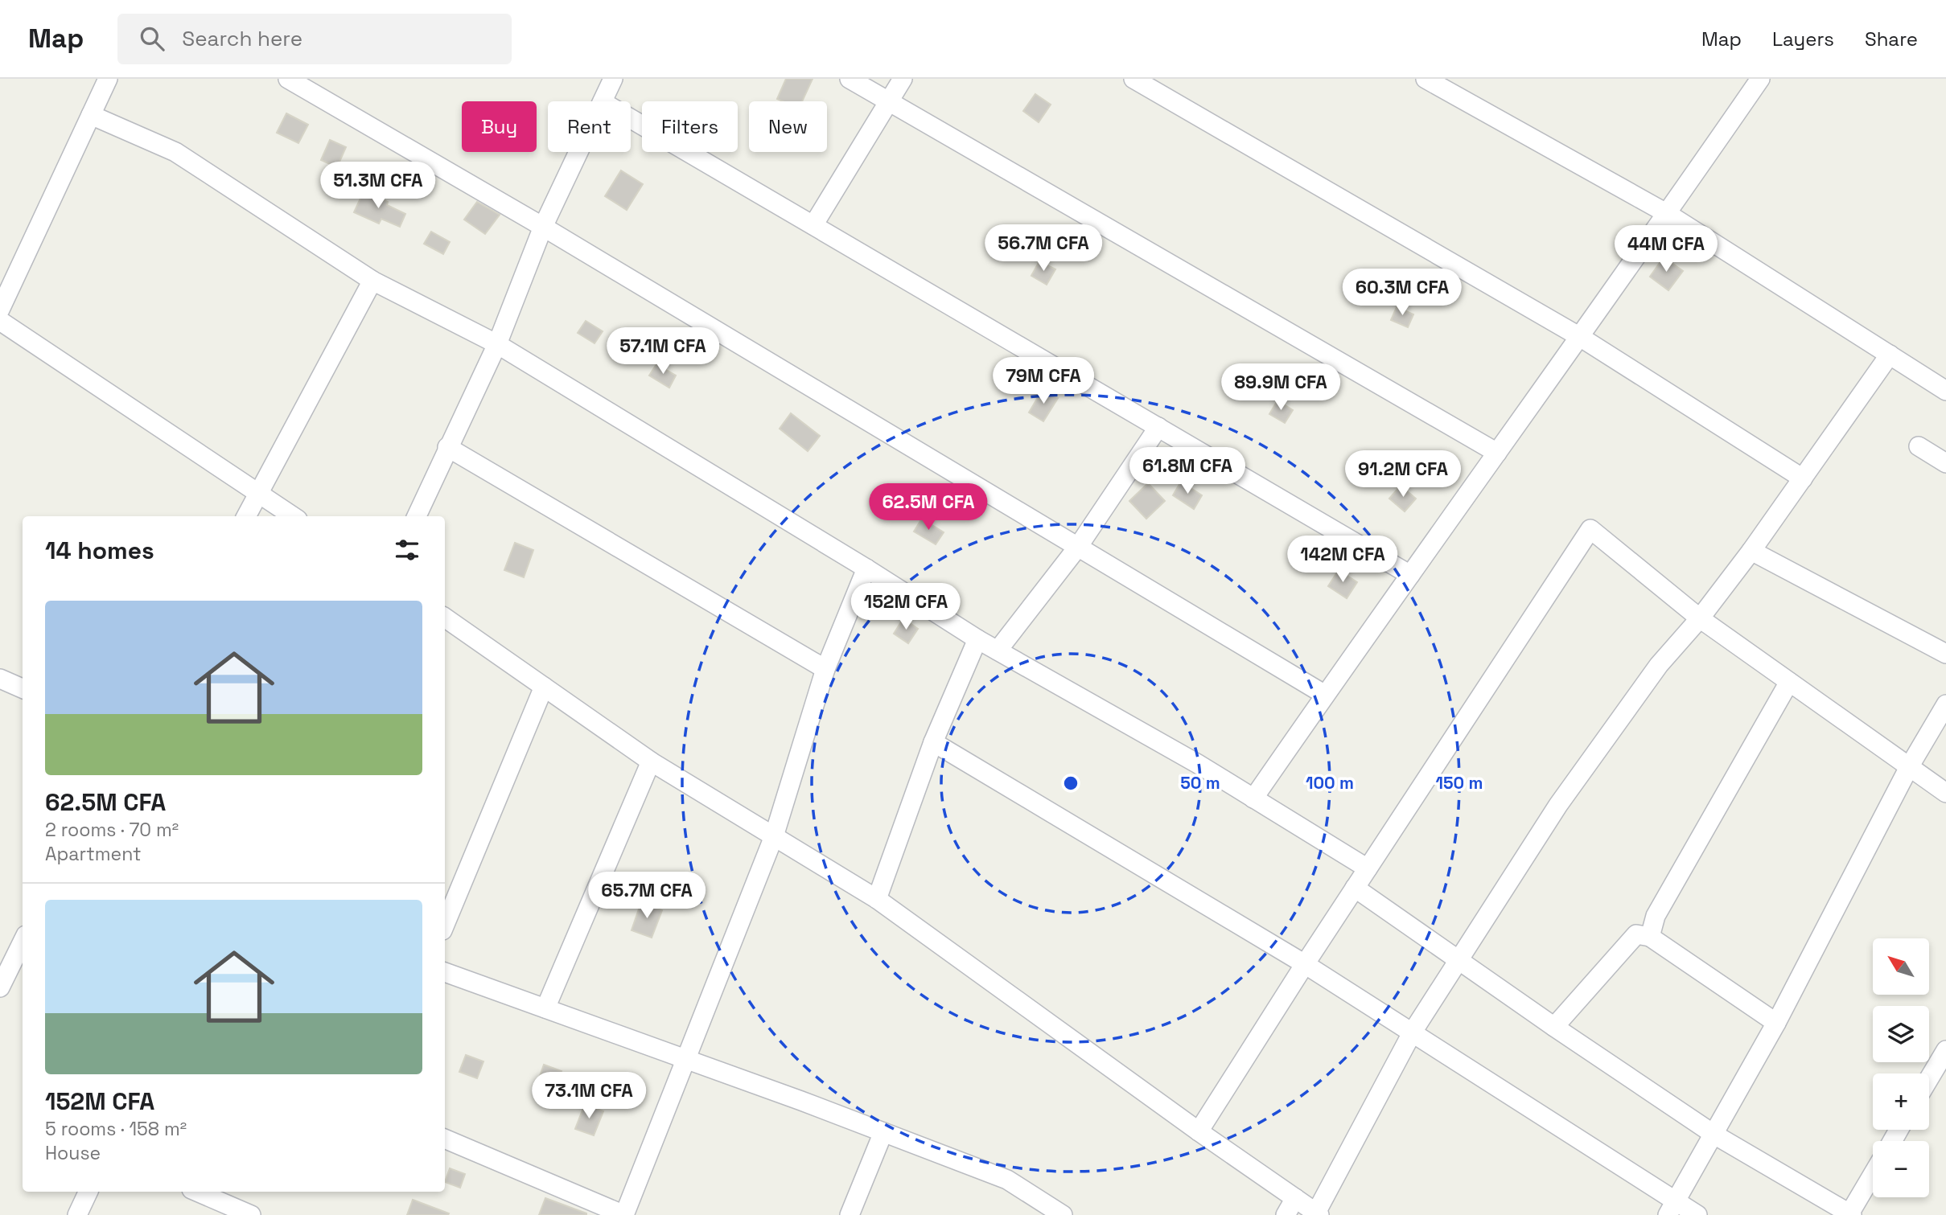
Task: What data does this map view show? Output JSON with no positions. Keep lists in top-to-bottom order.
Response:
{
  "north": "top left",
  "page": {
    "header": "Map",
    "search": "Search here",
    "nav": ["Map", "Layers", "Share"],
    "chip": [
      "Buy",
      "Rent",
      "Filters",
      "New"
    ],
    "price": [
      "51.3M CFA",
      "56.7M CFA",
      "44M CFA",
      "60.3M CFA",
      "57.1M CFA",
      "79M CFA",
      "89.9M CFA",
      "61.8M CFA",
      "91.2M CFA",
      "62.5M CFA",
      "142M CFA",
      "152M CFA",
      "65.7M CFA",
      "73.1M CFA"
    ],
    "heading": "14 homes",
    "list": [
      {
        "name": "62.5M CFA",
        "note": "2 rooms · 70 m² · Apartment"
      },
      {
        "name": "152M CFA",
        "note": "5 rooms · 158 m² · House"
      }
    ],
    "map_buttons": ["+", "−"]
  },
  "rings": ["50 m", "100 m", "150 m"]
}
